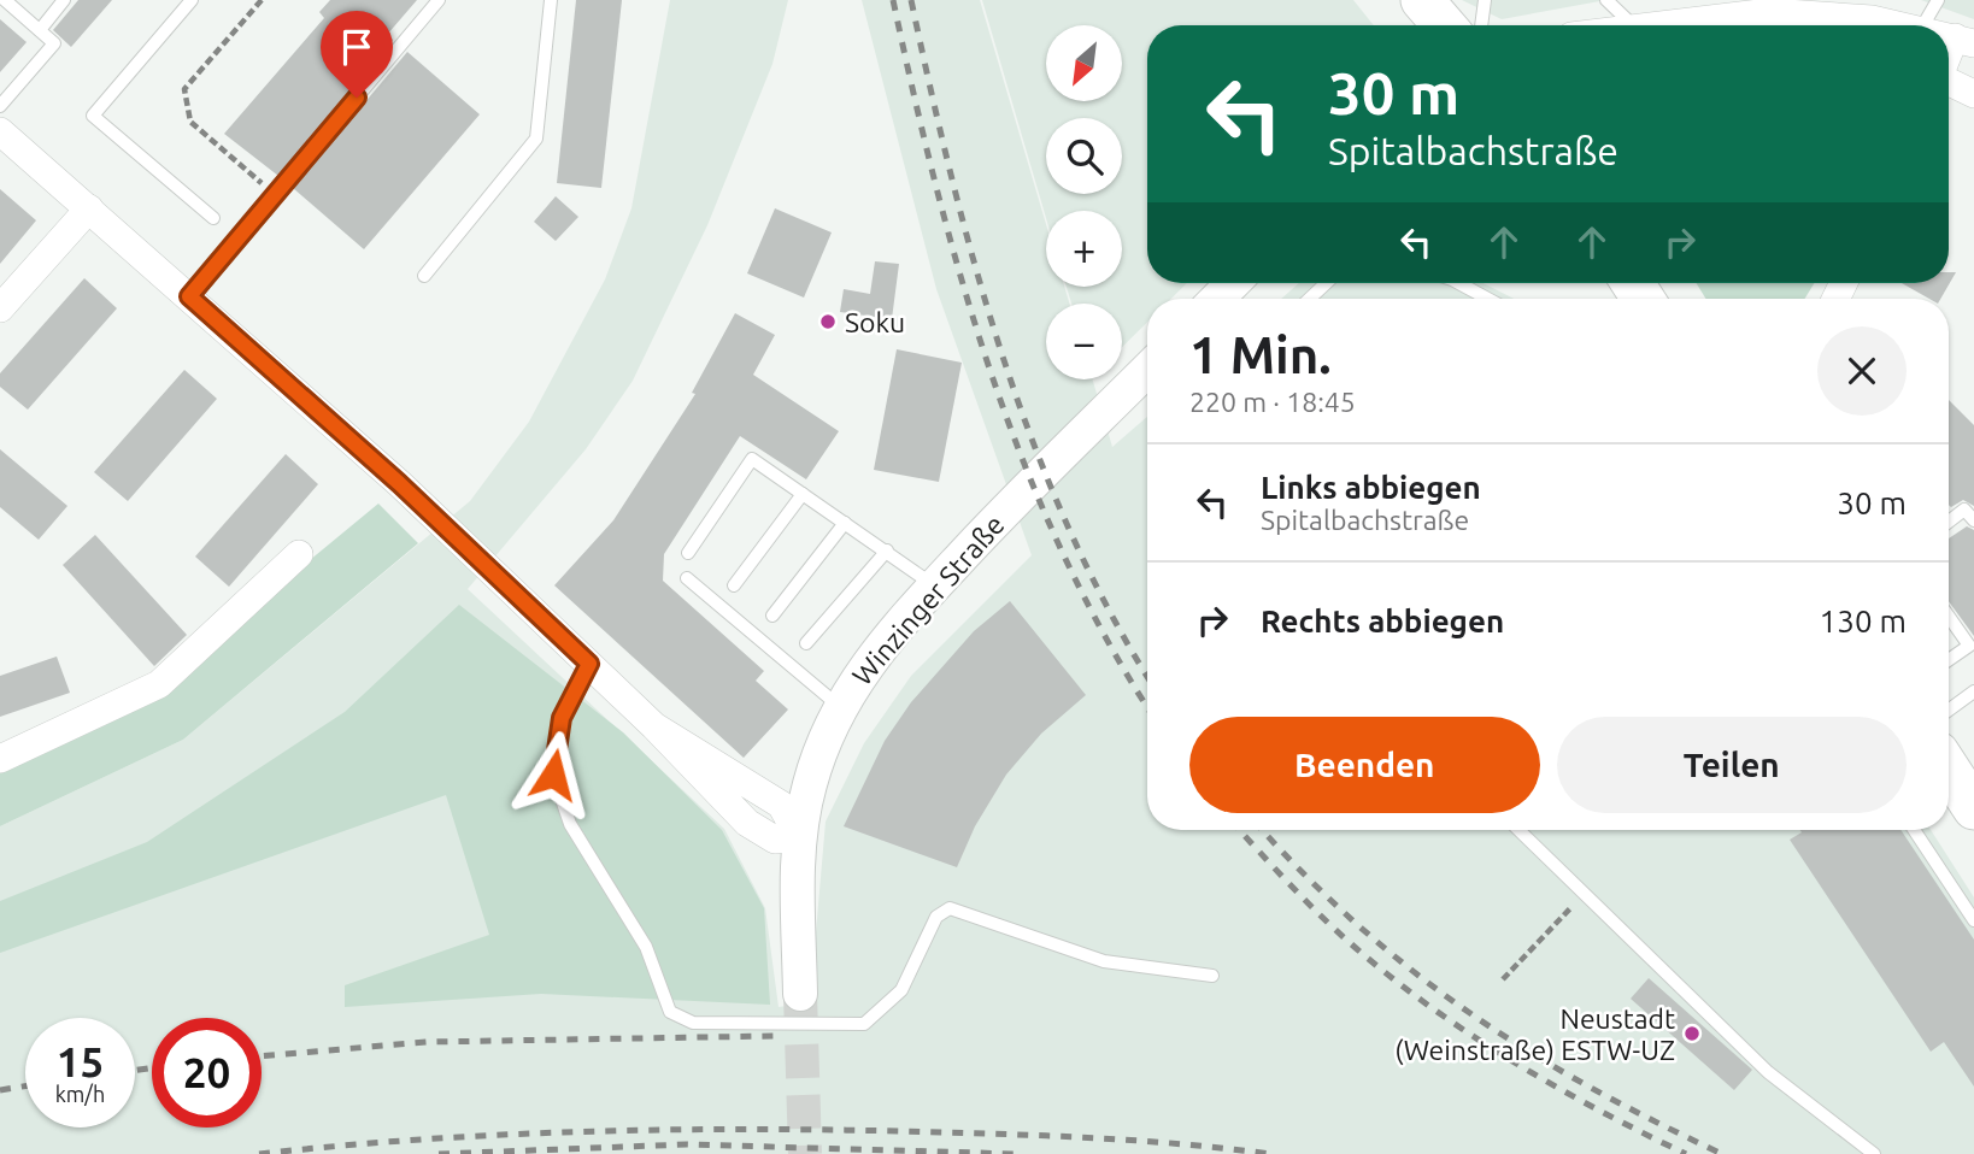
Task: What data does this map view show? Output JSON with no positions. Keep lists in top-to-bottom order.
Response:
{
  "streets": {
    "street": ["Winzinger Straße"]
  },
  "places": ["Soku", "Neustadt (Weinstraße) ESTW-UZ"],
  "north": "bottom left",
  "page": {
    "map_buttons": ["+", "−"],
    "turn": ["30 m", "Spitalbachstraße"],
    "heading": ["1 Min.", "220 m · 18:45"],
    "list": [
      {
        "name": "Links abbiegen",
        "note": "Spitalbachstraße",
        "value": "30 m"
      },
      {
        "name": "Rechts abbiegen",
        "value": "130 m"
      }
    ],
    "buttons": ["Beenden", "Teilen"],
    "speed": "15 km/h",
    "limit": "20"
  }
}
